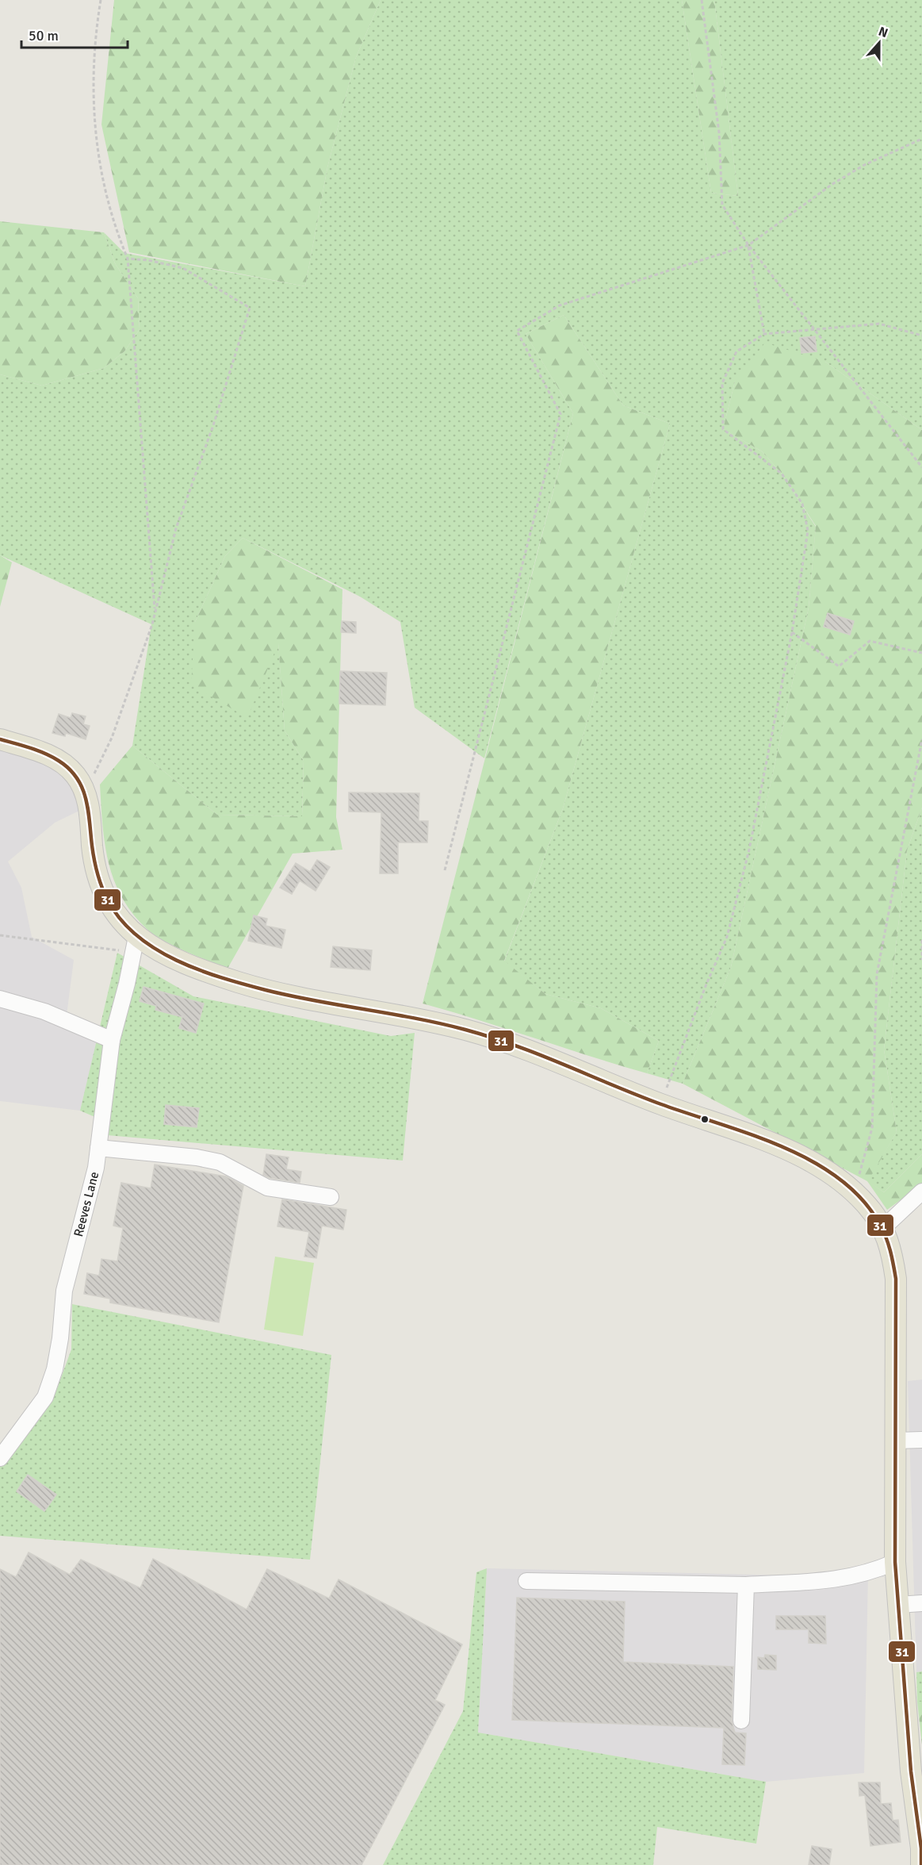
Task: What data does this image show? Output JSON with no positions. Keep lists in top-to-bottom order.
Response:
{
  "streets": {
    "street": ["Reeves Lane"]
  },
  "lines": ["transit line 31"],
  "scale_bar": "50 m",
  "north": "top"
}
